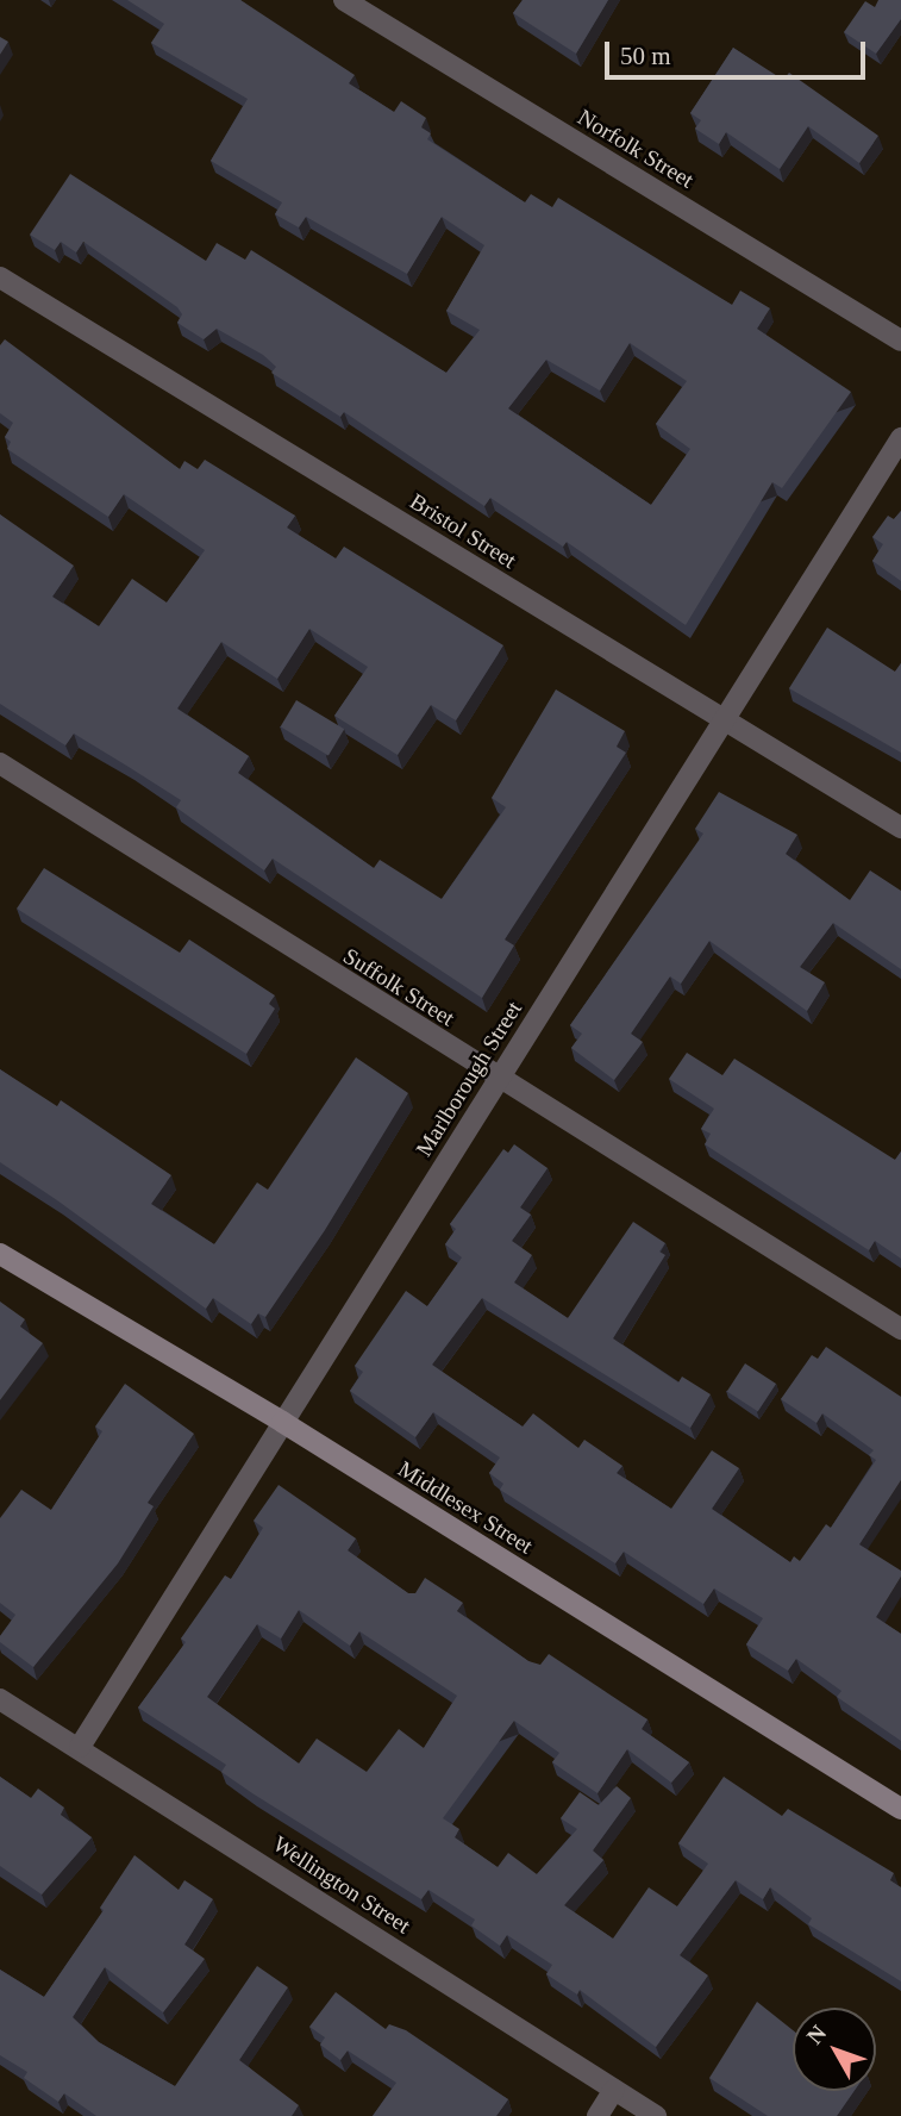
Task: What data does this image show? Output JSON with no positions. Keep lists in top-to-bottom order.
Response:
{
  "streets": {
    "street": [
      "Norfolk Street",
      "Bristol Street",
      "Suffolk Street",
      "Marlborough Street",
      "Middlesex Street",
      "Wellington Street"
    ]
  },
  "crossings": [
    ["Bristol Street", "Marlborough Street"],
    ["Suffolk Street", "Marlborough Street"],
    ["Marlborough Street", "Middlesex Street"],
    ["Marlborough Street", "Wellington Street"]
  ],
  "scale_bar": "50 m",
  "north": "top left"
}
